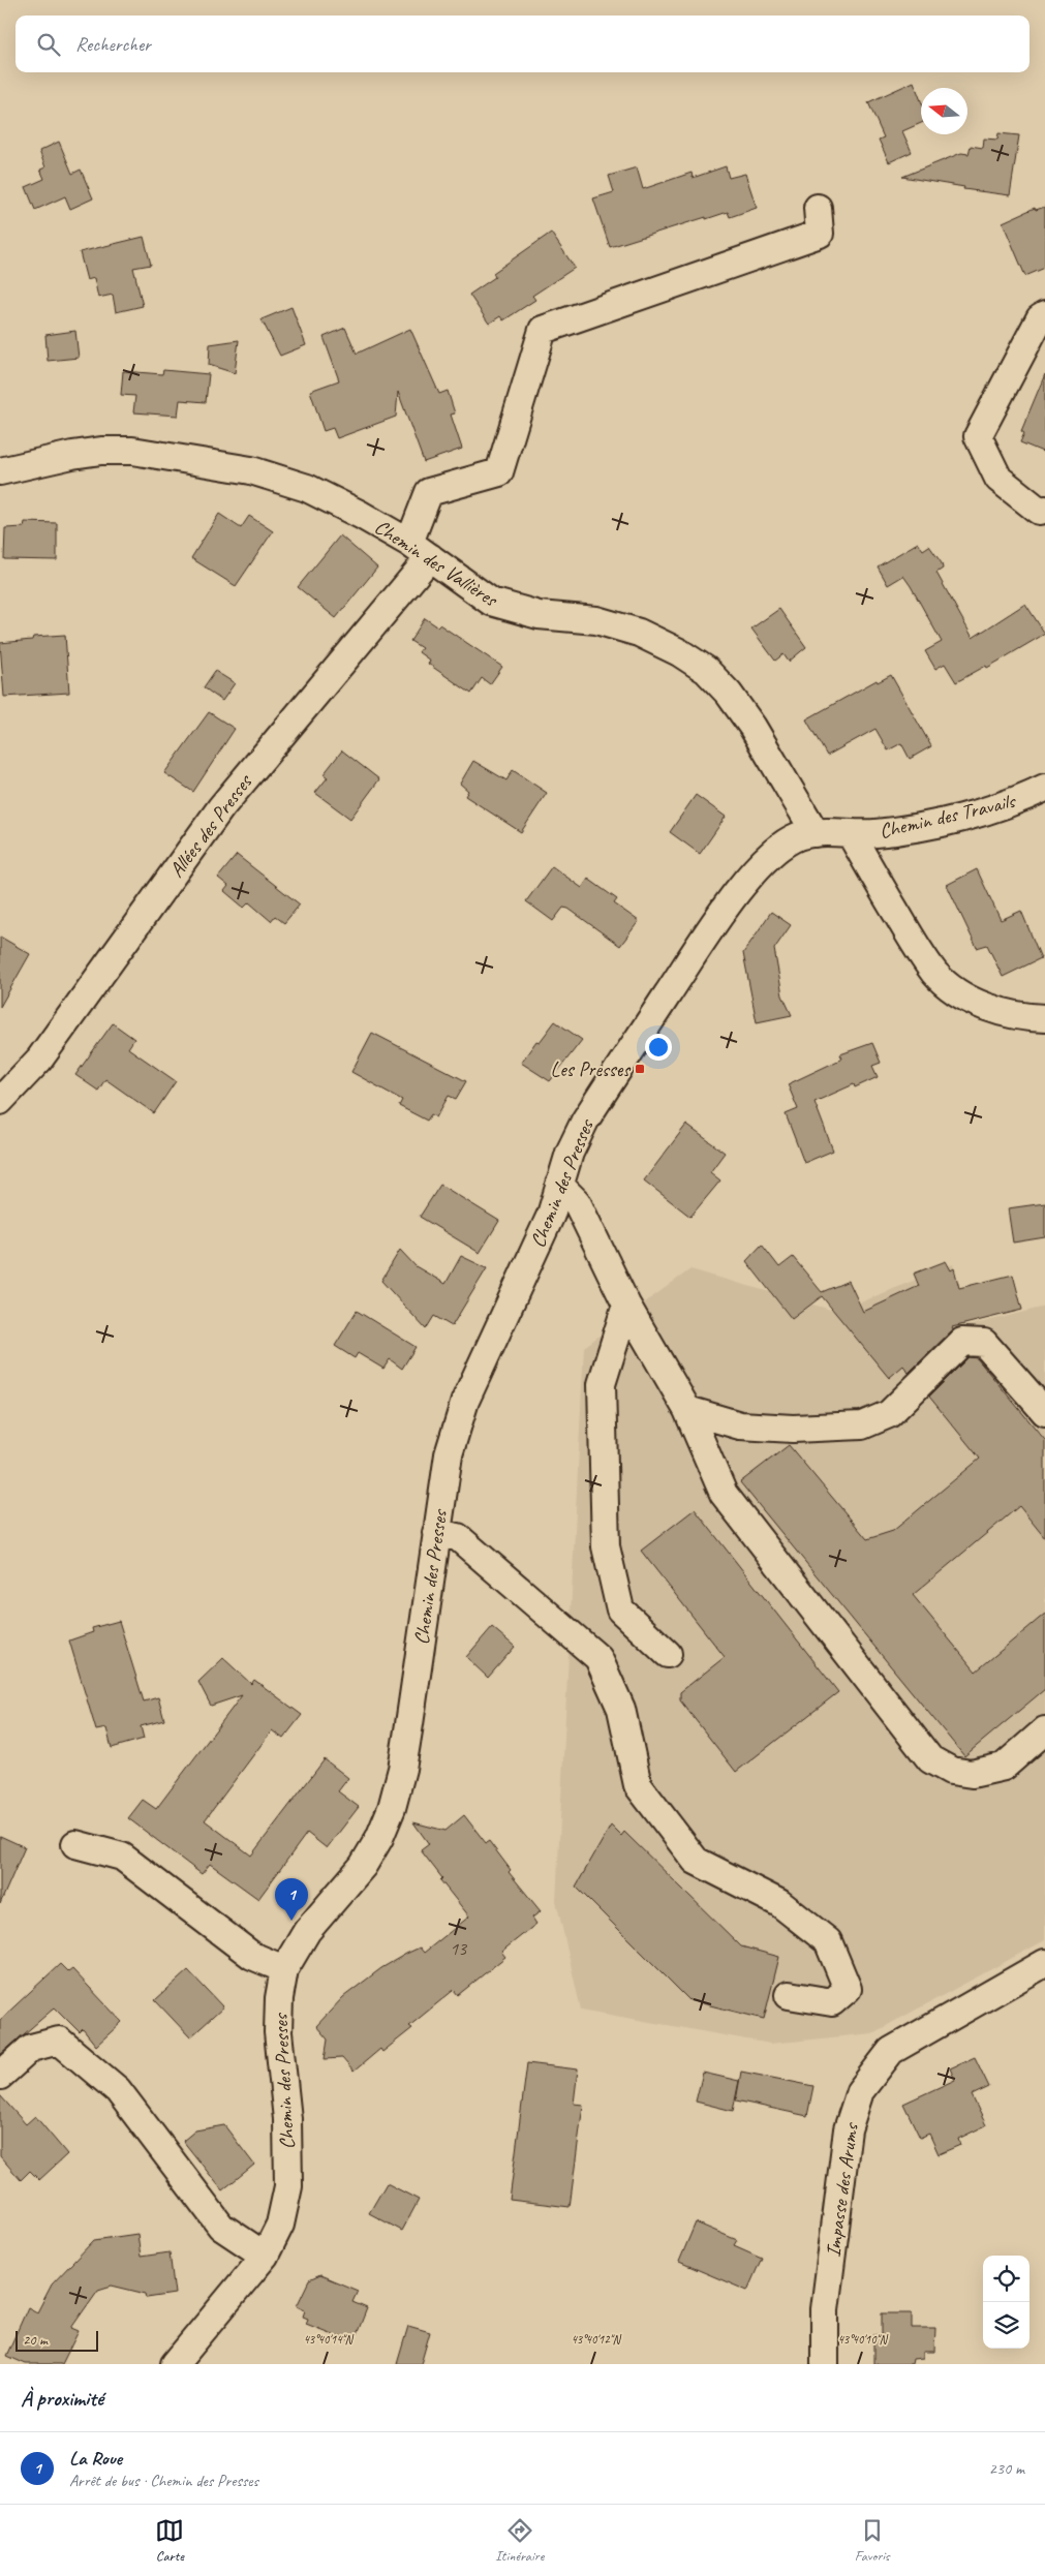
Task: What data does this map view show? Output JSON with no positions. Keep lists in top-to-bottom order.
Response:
{
  "streets": {
    "street": [
      "Chemin des Vallières",
      "Chemin des Travails",
      "Allées des Presses",
      "Chemin des Presses",
      "Impasse des Arums"
    ]
  },
  "crossings": [
    ["Chemin des Vallières", "Chemin des Travails"],
    ["Chemin des Vallières", "Allées des Presses"],
    ["Chemin des Vallières", "Chemin des Presses"],
    ["Chemin des Travails", "Chemin des Presses"]
  ],
  "places": {
    "transit": ["Les Presses"]
  },
  "house_numbers": ["13"],
  "scale_bar": "20 m",
  "north": "left",
  "page": {
    "search": "Rechercher",
    "pins": "1",
    "scale": "20 m",
    "heading": "À proximité",
    "list": [
      {
        "mark": "1",
        "name": "La Roue",
        "note": "Arrêt de bus · Chemin des Presses",
        "value": "230 m"
      }
    ],
    "nav": ["Carte", "Itinéraire", "Favoris"]
  },
  "coordinates": ["43°40'14\"N", "43°40'12\"N", "43°40'10\"N"]
}
